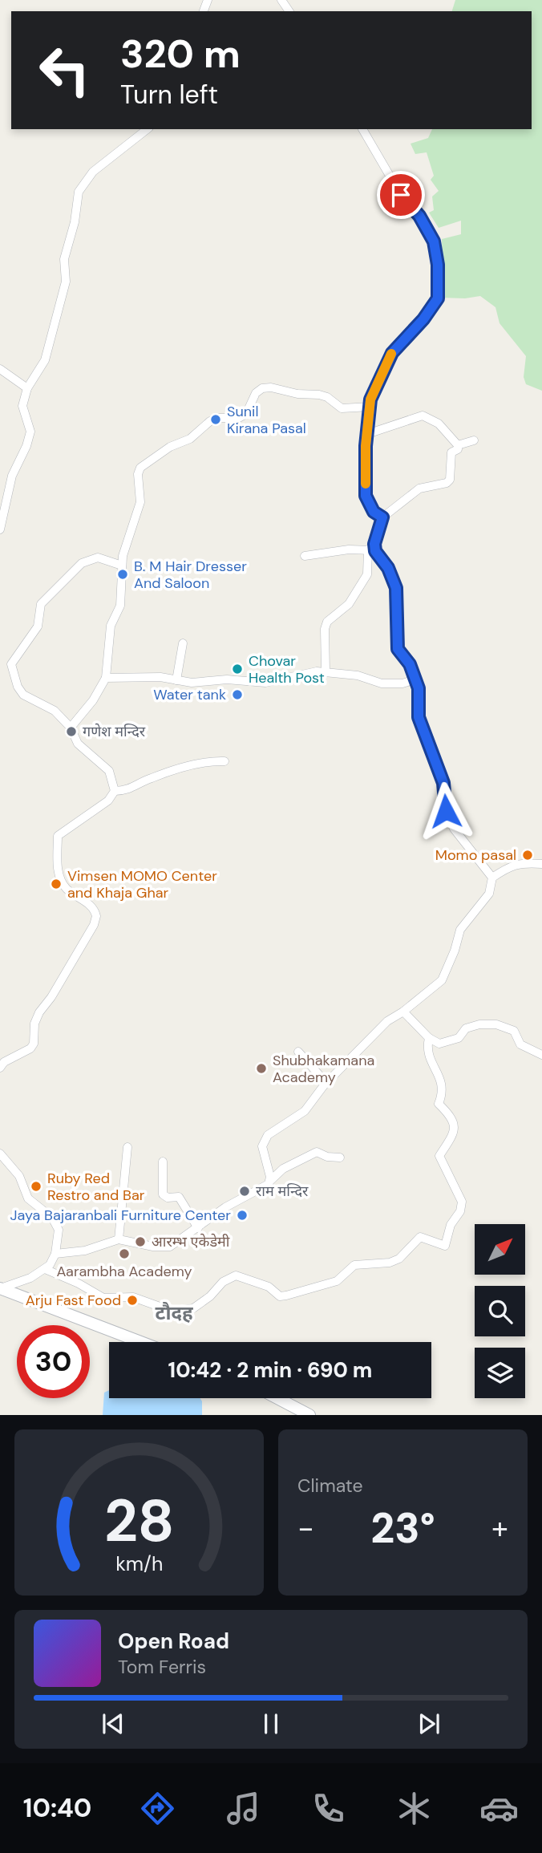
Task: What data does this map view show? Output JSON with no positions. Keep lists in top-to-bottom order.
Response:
{
  "districts": ["टौदह"],
  "places": [
    "Sunil Kirana Pasal",
    "B. M Hair Dresser And Saloon",
    "Chovar Health Post",
    "Water tank",
    "गणेश मन्दिर",
    "Momo pasal",
    "Vimsen MOMO Center and Khaja Ghar",
    "Shubhakamana Academy",
    "Ruby Red Restro and Bar",
    "राम मन्दिर",
    "Jaya Bajaranbali Furniture Center",
    "आरम्भ एकेडेमी",
    "Aarambha Academy",
    "Arju Fast Food"
  ],
  "north": "top right",
  "page": {
    "turn": ["320 m", "Turn left"],
    "limit": "30",
    "trip": "10:42 · 2 min · 690 m",
    "tile": "Climate",
    "heat": ["−", "23°", "+"],
    "song": ["Open Road", "Tom Ferris"],
    "tabs": "10:40",
    "gauge": ["28", "km/h"]
  }
}
